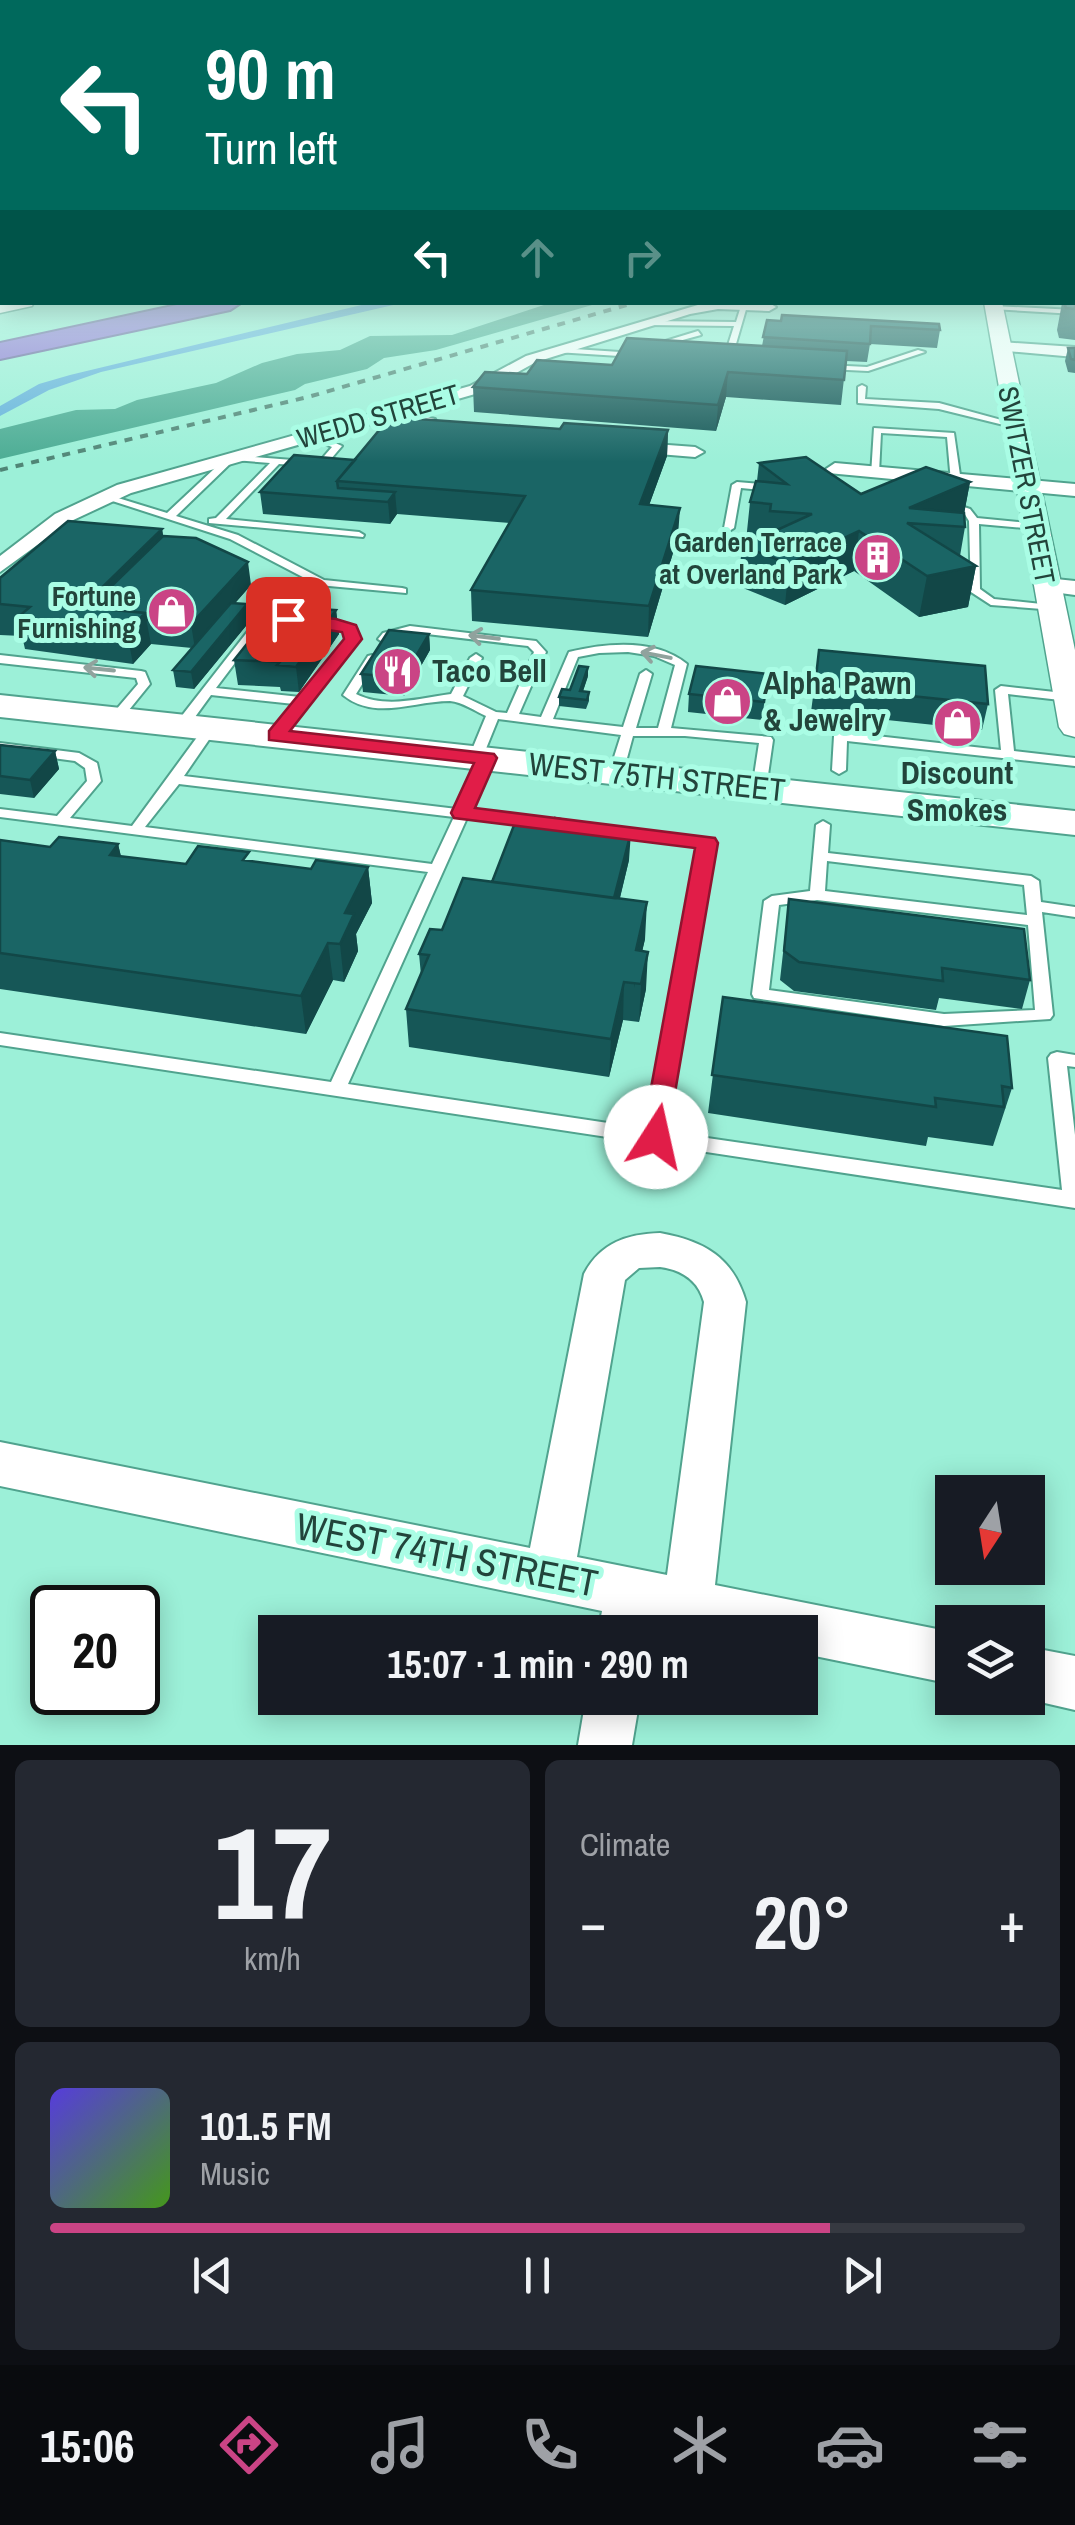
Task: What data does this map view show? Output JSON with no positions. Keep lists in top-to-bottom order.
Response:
{
  "streets": {
    "main road": ["WEST 75TH STREET"],
    "street": ["WEDD STREET", "SWITZER STREET", "WEST 74TH STREET"]
  },
  "places": {
    "building": ["Garden Terrace at Overland Park"],
    "shop": ["Fortune Furnishing", "Alpha Pawn & Jewelry", "Discount Smokes"],
    "restaurant": ["Taco Bell"]
  },
  "north": "bottom",
  "page": {
    "turn": ["90 m", "Turn left"],
    "limit": "20",
    "trip": "15:07 · 1 min · 290 m",
    "tile": [
      ["17", "km/h"],
      "Climate"
    ],
    "heat": ["−", "20°", "+"],
    "song": ["101.5 FM", "Music"],
    "tabs": "15:06"
  }
}
